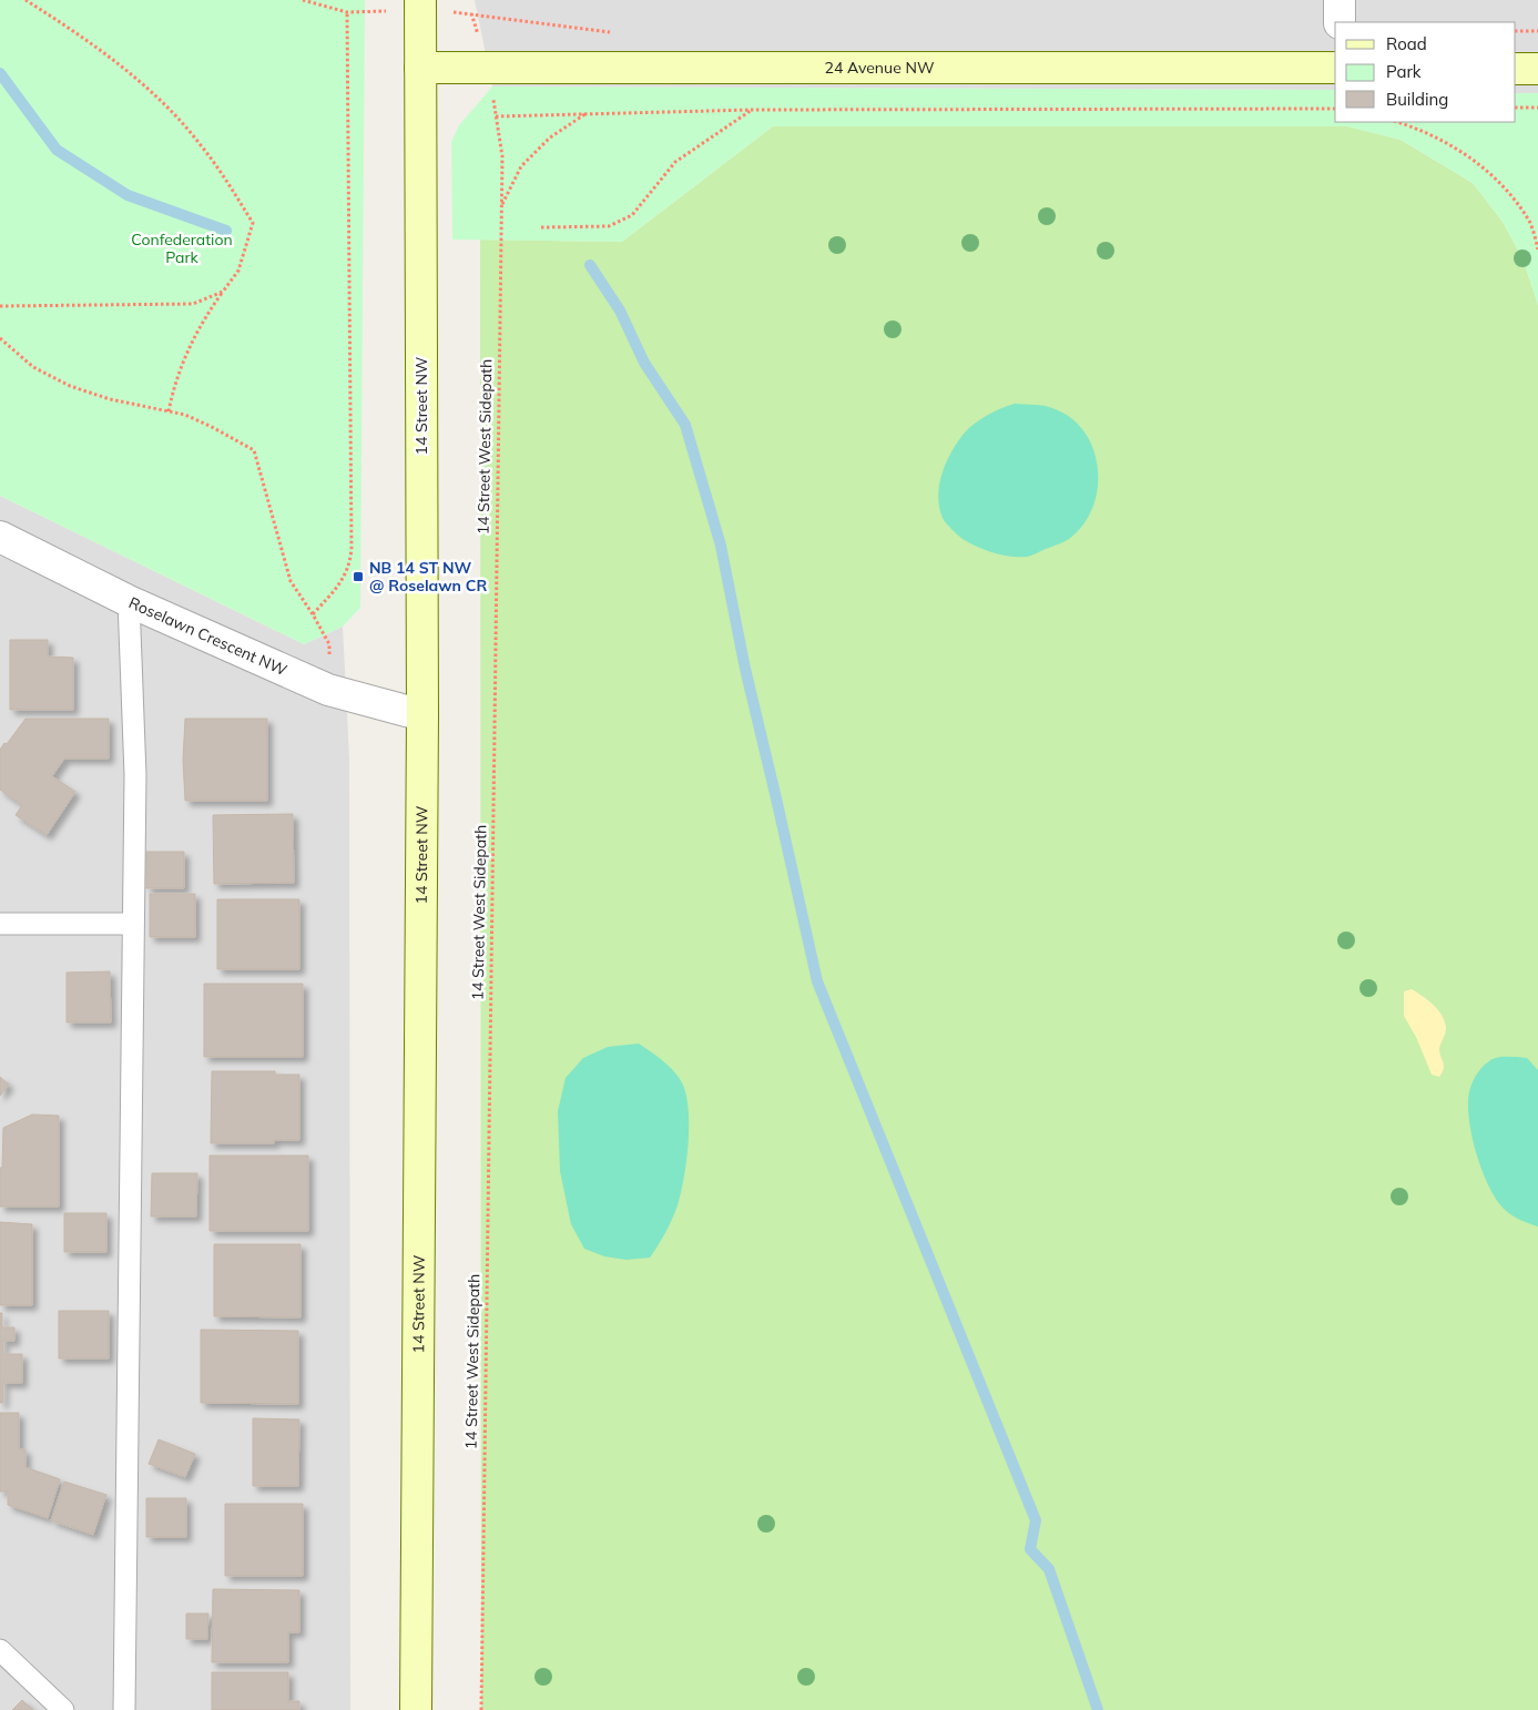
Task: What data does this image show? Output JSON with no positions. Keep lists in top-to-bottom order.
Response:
{
  "streets": {
    "main road": ["24 Avenue NW", "14 Street NW"],
    "street": ["Roselawn Crescent NW"],
    "path": ["14 Street West Sidepath"]
  },
  "crossings": [
    ["24 Avenue NW", "14 Street NW"],
    ["14 Street NW", "Roselawn Crescent NW"]
  ],
  "parks": ["Confederation Park"],
  "places": {
    "transit": ["NB 14 ST NW @ Roselawn CR"]
  },
  "legend": ["Road", "Park", "Building"]
}
